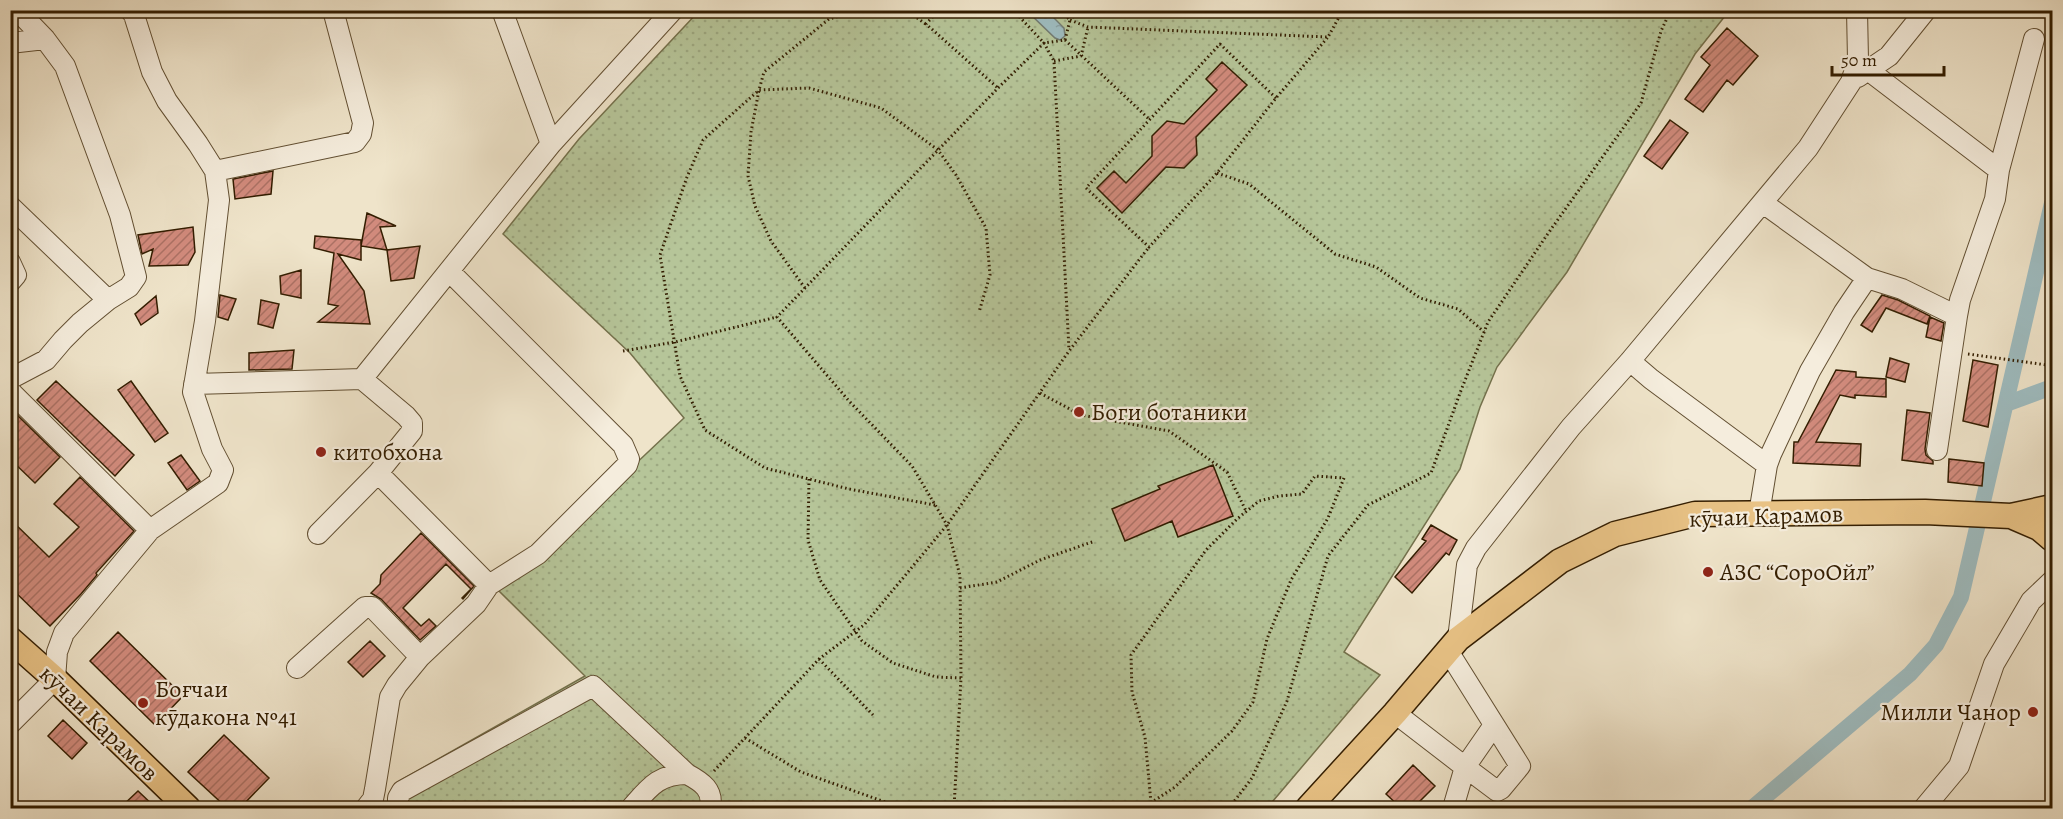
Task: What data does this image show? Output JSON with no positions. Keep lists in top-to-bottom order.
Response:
{
  "streets": {
    "main road": ["кӯчаи Карамов"]
  },
  "places": [
    "Боги ботаники",
    "китобхона",
    "АЗС “СороОйл”",
    "Боғчаи кӯдакона №41",
    "Милли Чанор"
  ],
  "scale_bar": "50 m"
}
